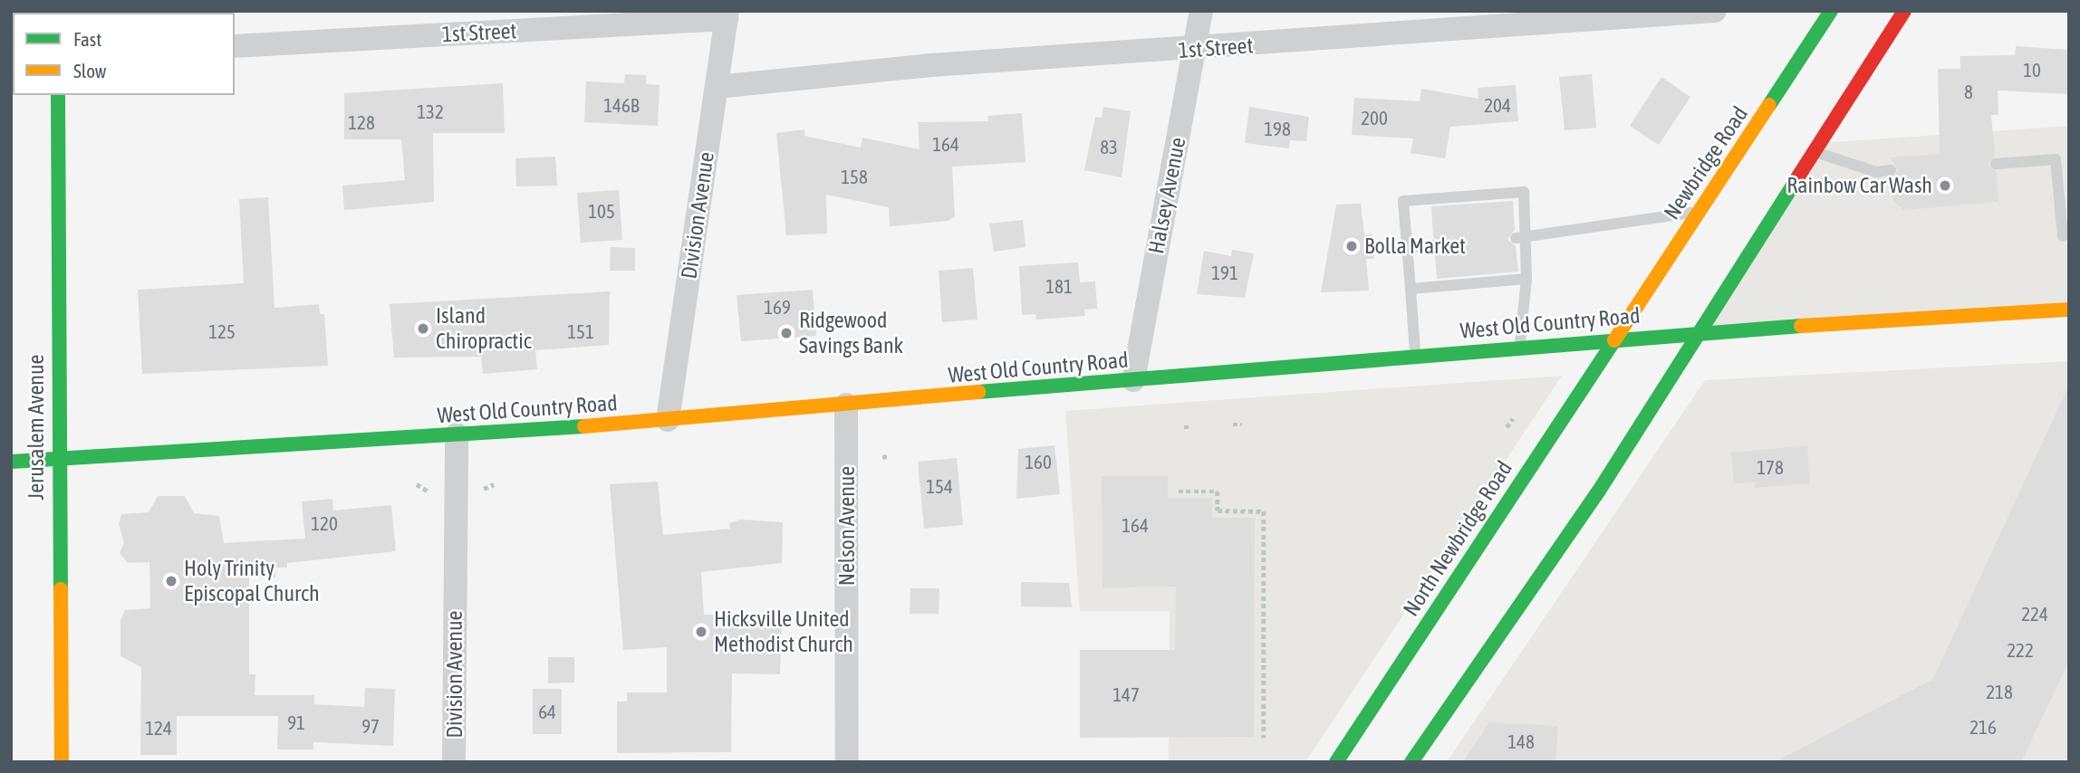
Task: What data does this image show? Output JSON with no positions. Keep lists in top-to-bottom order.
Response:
{
  "streets": {
    "main road": [
      "Newbridge Road",
      "West Old Country Road",
      "Jerusalem Avenue",
      "North Newbridge Road"
    ],
    "street": [
      "1st Street",
      "Halsey Avenue",
      "Division Avenue",
      "Nelson Avenue"
    ]
  },
  "crossings": [
    ["1st Street", "Halsey Avenue"],
    ["1st Street", "Division Avenue"],
    ["Newbridge Road", "West Old Country Road"],
    ["Newbridge Road", "North Newbridge Road"],
    ["Halsey Avenue", "West Old Country Road"],
    ["Division Avenue", "West Old Country Road"],
    ["West Old Country Road", "Jerusalem Avenue"],
    ["West Old Country Road", "Nelson Avenue"],
    ["West Old Country Road", "North Newbridge Road"]
  ],
  "places": [
    "Rainbow Car Wash",
    "Bolla Market",
    "Island Chiropractic",
    "Ridgewood Savings Bank",
    "Holy Trinity Episcopal Church",
    "Hicksville United Methodist Church"
  ],
  "house_numbers": [
    "10",
    "8",
    "146B",
    "204",
    "132",
    "200",
    "128",
    "198",
    "164",
    "83",
    "158",
    "105",
    "191",
    "181",
    "169",
    "125",
    "151",
    "160",
    "178",
    "154",
    "120",
    "164",
    "224",
    "222",
    "218",
    "147",
    "64",
    "91",
    "97",
    "216",
    "124",
    "148"
  ],
  "legend": ["Fast", "Slow"]
}
